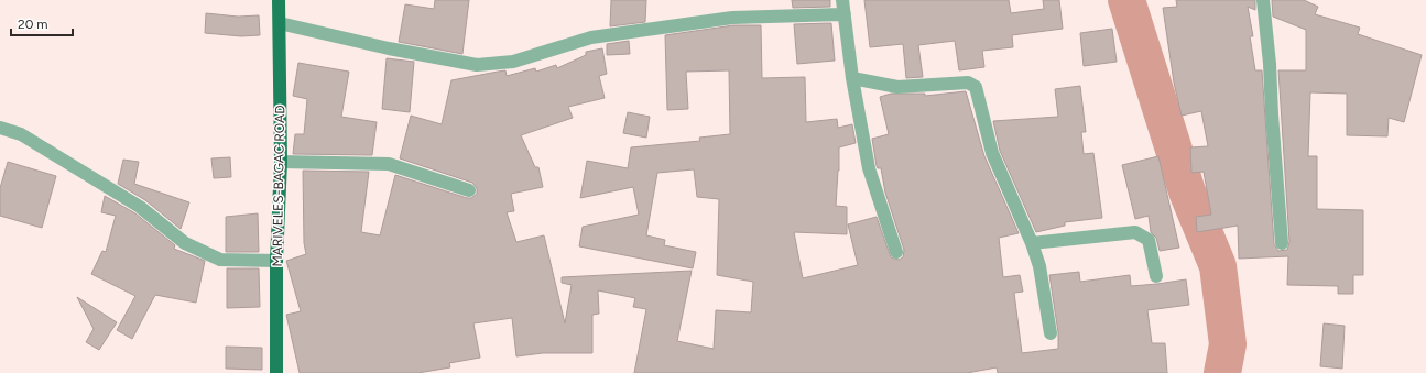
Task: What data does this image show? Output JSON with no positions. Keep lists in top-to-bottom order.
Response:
{
  "streets": {
    "main road": ["MARIVELES-BAGAC ROAD"]
  },
  "scale_bar": "20 m"
}
